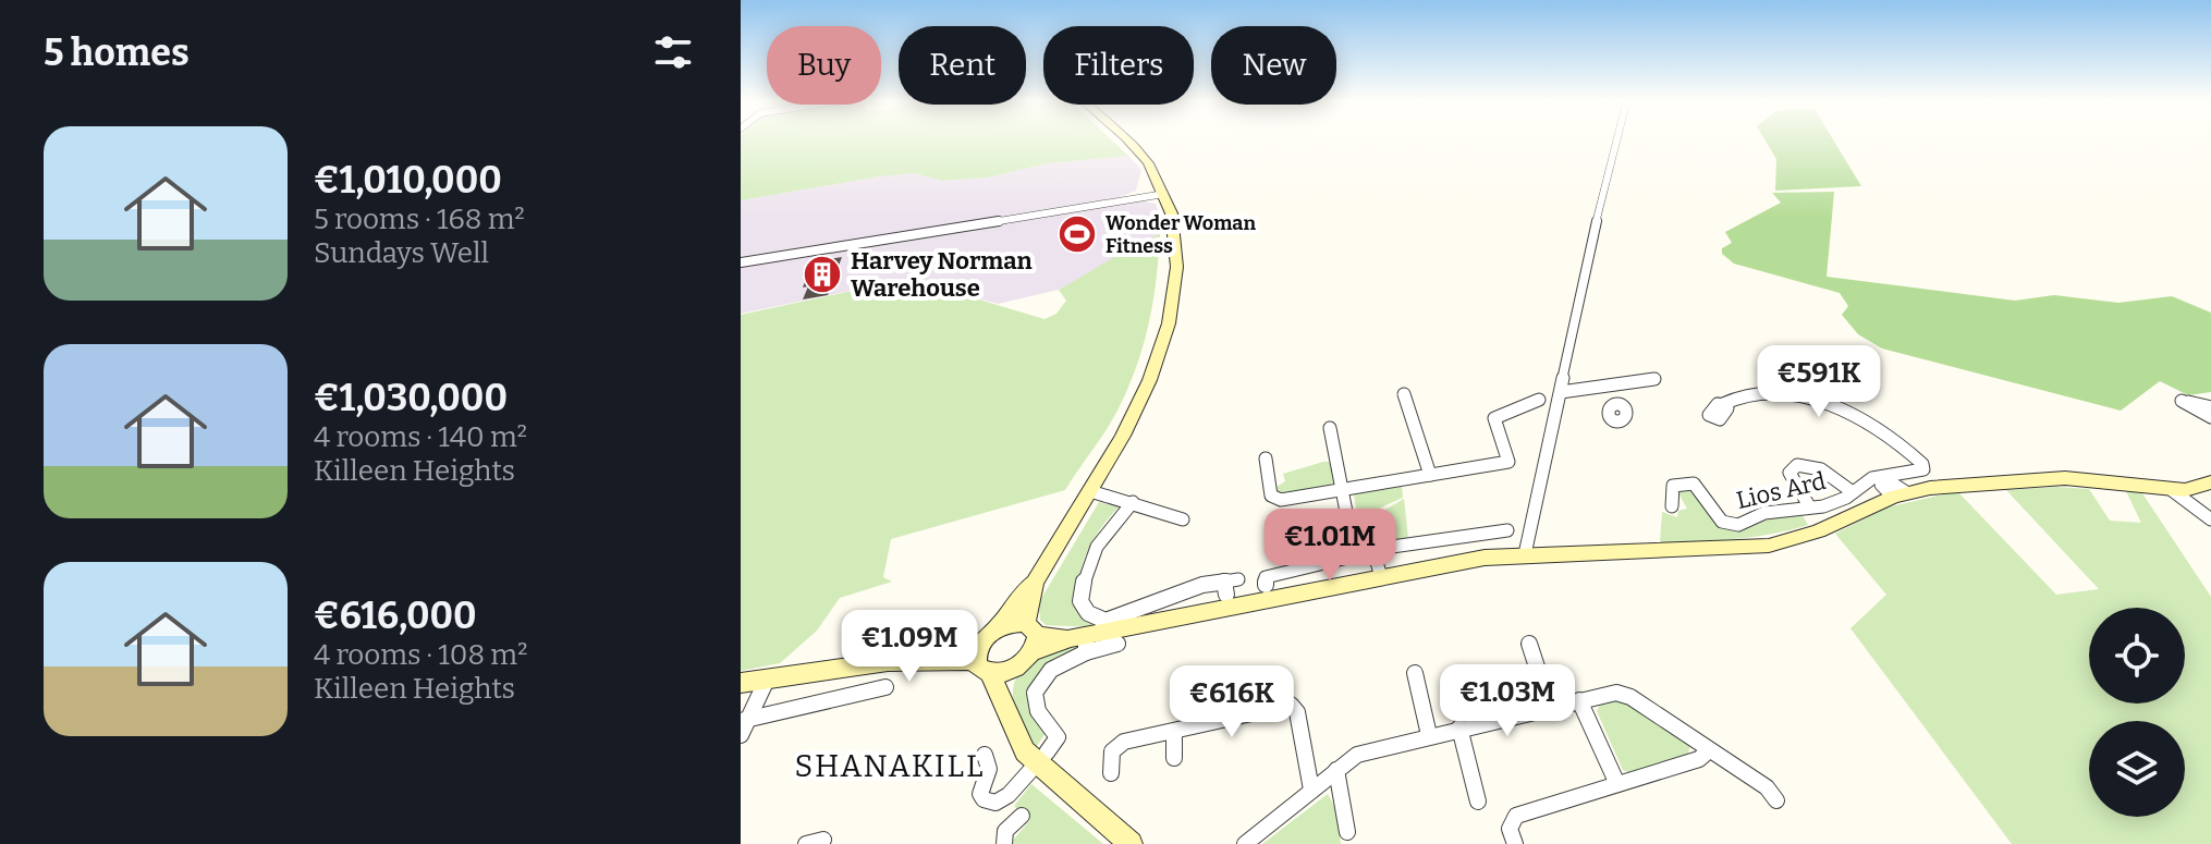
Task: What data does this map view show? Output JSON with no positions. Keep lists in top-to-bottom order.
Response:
{
  "streets": {
    "street": ["Lios Ard"]
  },
  "districts": ["SHANAKILL"],
  "places": {
    "sports": ["Wonder Woman Fitness"],
    "building": ["Harvey Norman Warehouse"]
  },
  "page": {
    "heading": "5 homes",
    "chip": [
      "Buy",
      "Rent",
      "Filters",
      "New"
    ],
    "list": [
      {
        "name": "€1,010,000",
        "note": "5 rooms · 168 m² · Sundays Well"
      },
      {
        "name": "€1,030,000",
        "note": "4 rooms · 140 m² · Killeen Heights"
      },
      {
        "name": "€616,000",
        "note": "4 rooms · 108 m² · Killeen Heights"
      }
    ],
    "price": [
      "€591K",
      "€1.01M",
      "€1.09M",
      "€1.03M",
      "€616K"
    ]
  }
}
